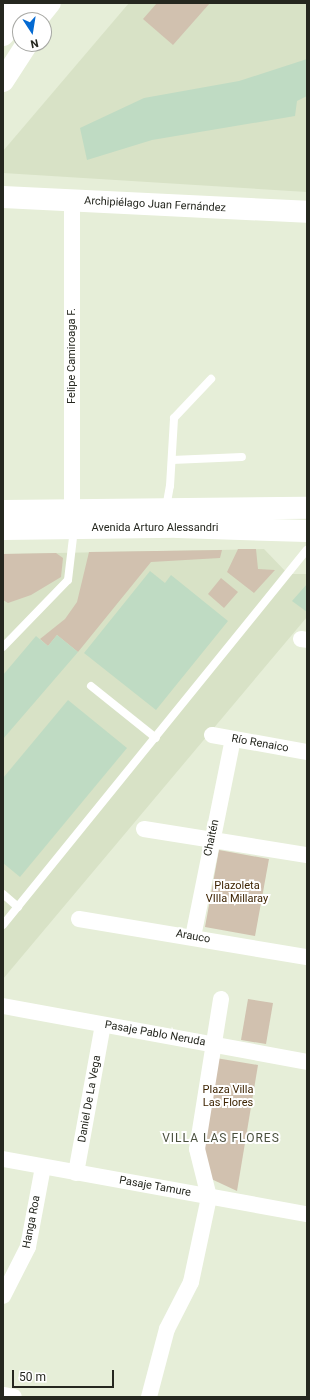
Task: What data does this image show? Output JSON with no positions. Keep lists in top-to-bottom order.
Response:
{
  "streets": {
    "main road": ["Archipiélago Juan Fernández", "Avenida Arturo Alessandri"],
    "street": [
      "Felipe Camiroaga F.",
      "Río Renaico",
      "Chaitén",
      "Arauco",
      "Pasaje Pablo Neruda",
      "Daniel De La Vega",
      "Pasaje Tamure",
      "Hanga Roa"
    ]
  },
  "crossings": [
    ["Archipiélago Juan Fernández", "Felipe Camiroaga F."],
    ["Felipe Camiroaga F.", "Avenida Arturo Alessandri"],
    ["Río Renaico", "Chaitén"],
    ["Chaitén", "Arauco"],
    ["Pasaje Pablo Neruda", "Daniel De La Vega"],
    ["Daniel De La Vega", "Pasaje Tamure"],
    ["Pasaje Tamure", "Hanga Roa"]
  ],
  "districts": ["VILLA LAS FLORES"],
  "parks": ["Plazoleta VIlla Millaray", "Plaza Villa Las Flores"],
  "scale_bar": "50 m",
  "north": "bottom"
}
